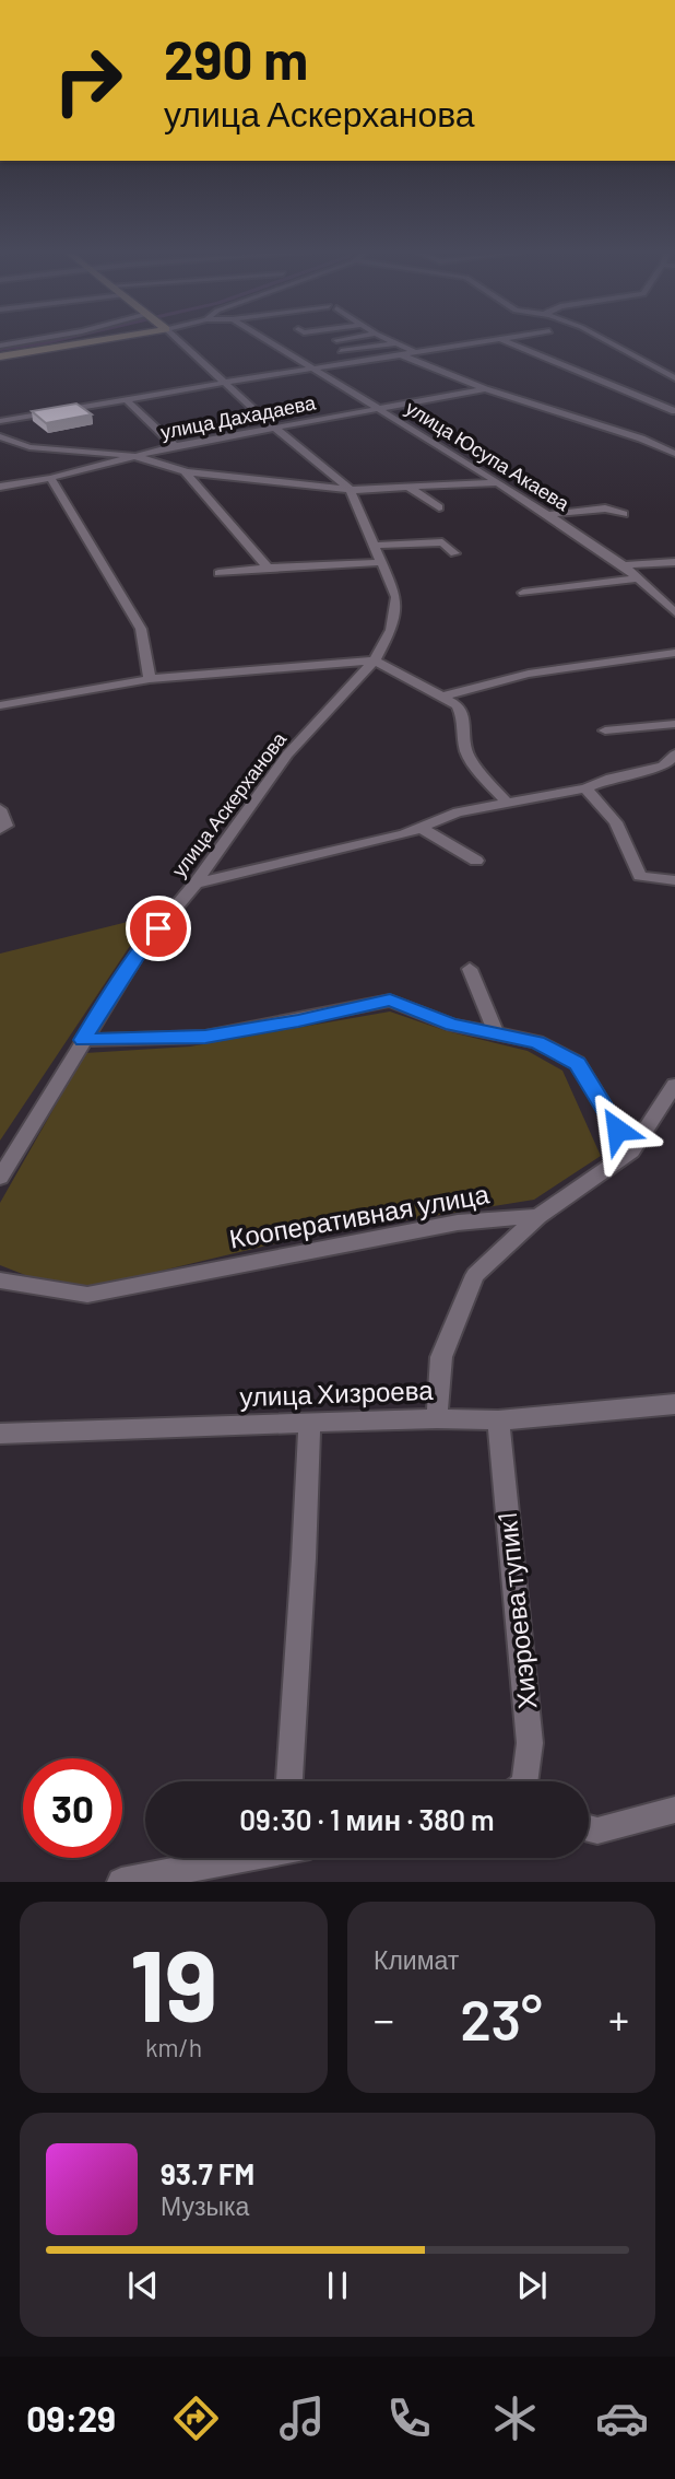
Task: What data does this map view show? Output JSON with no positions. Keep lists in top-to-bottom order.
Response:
{
  "streets": {
    "street": [
      "улица Дахадаева",
      "улица Юсупа Акаева",
      "улица Аскерханова",
      "Кооперативная улица",
      "улица Хизроева",
      "Хиэроева тупик1"
    ]
  },
  "crossings": [
    ["улица Дахадаева", "улица Юсупа Акаева"],
    ["улица Дахадаева", "улица Аскерханова"],
    ["улица Хизроева", "Хиэроева тупик1"]
  ],
  "page": {
    "turn": ["290 m", "улица Аскерханова"],
    "limit": "30",
    "trip": "09:30 · 1 мин · 380 m",
    "tile": [
      ["19", "km/h"],
      "Климат"
    ],
    "heat": ["−", "23°", "+"],
    "song": ["93.7 FM", "Музыка"],
    "tabs": "09:29"
  }
}
